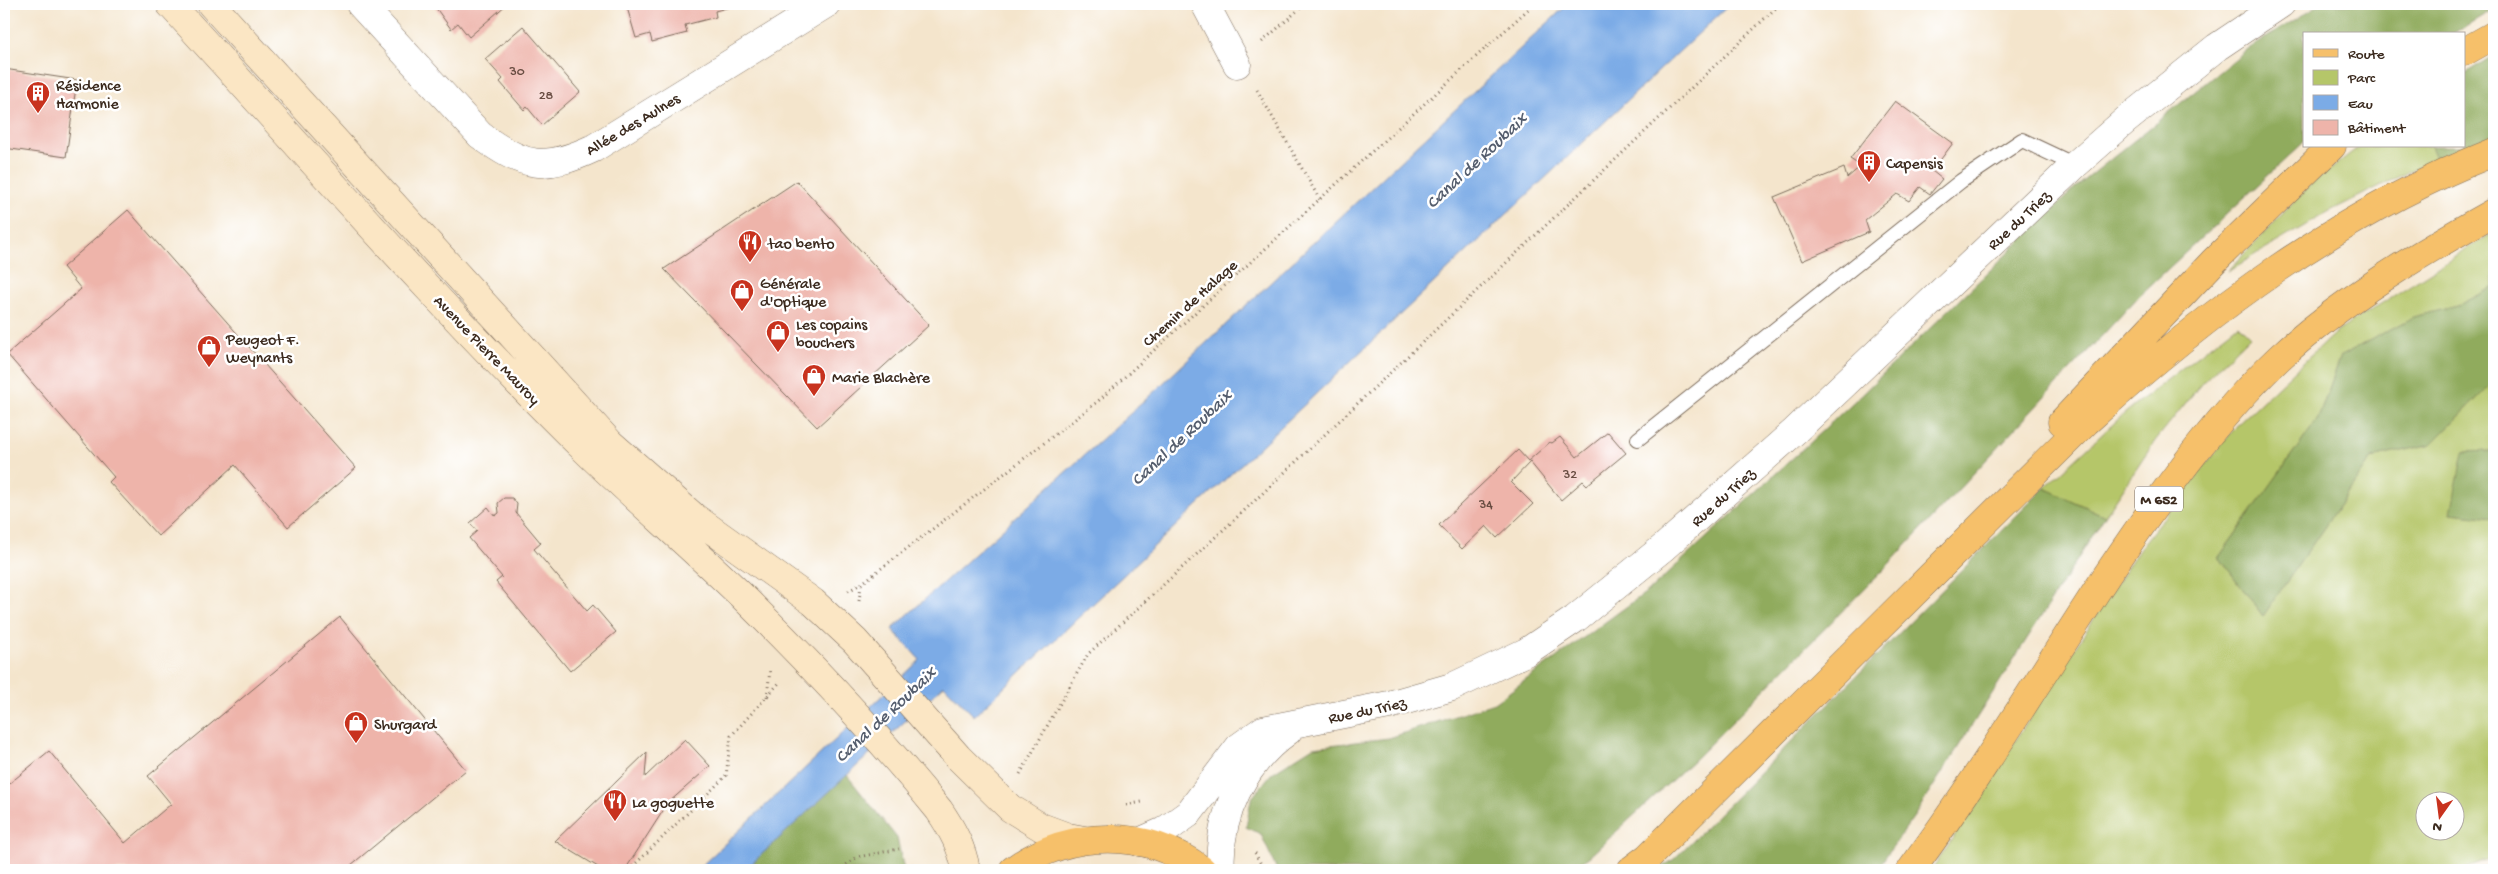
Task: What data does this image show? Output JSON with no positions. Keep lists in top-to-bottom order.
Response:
{
  "streets": {
    "main road": ["Avenue Pierre Mauroy", "M 652"],
    "street": ["Allée des Aulnes", "Rue du Triez"],
    "path": ["Chemin de Halage"]
  },
  "water": ["Canal de Roubaix"],
  "places": {
    "building": ["Résidence Harmonie", "Capensis"],
    "restaurant": ["tao bento", "La goguette"],
    "shop": [
      "Générale d'Optique",
      "Les copains bouchers",
      "Peugeot F. Weynants",
      "Marie Blachère",
      "Shurgard"
    ]
  },
  "house_numbers": [
    "30",
    "28",
    "32",
    "34"
  ],
  "legend": [
    "Route",
    "Parc",
    "Eau",
    "Bâtiment"
  ],
  "north": "bottom"
}
